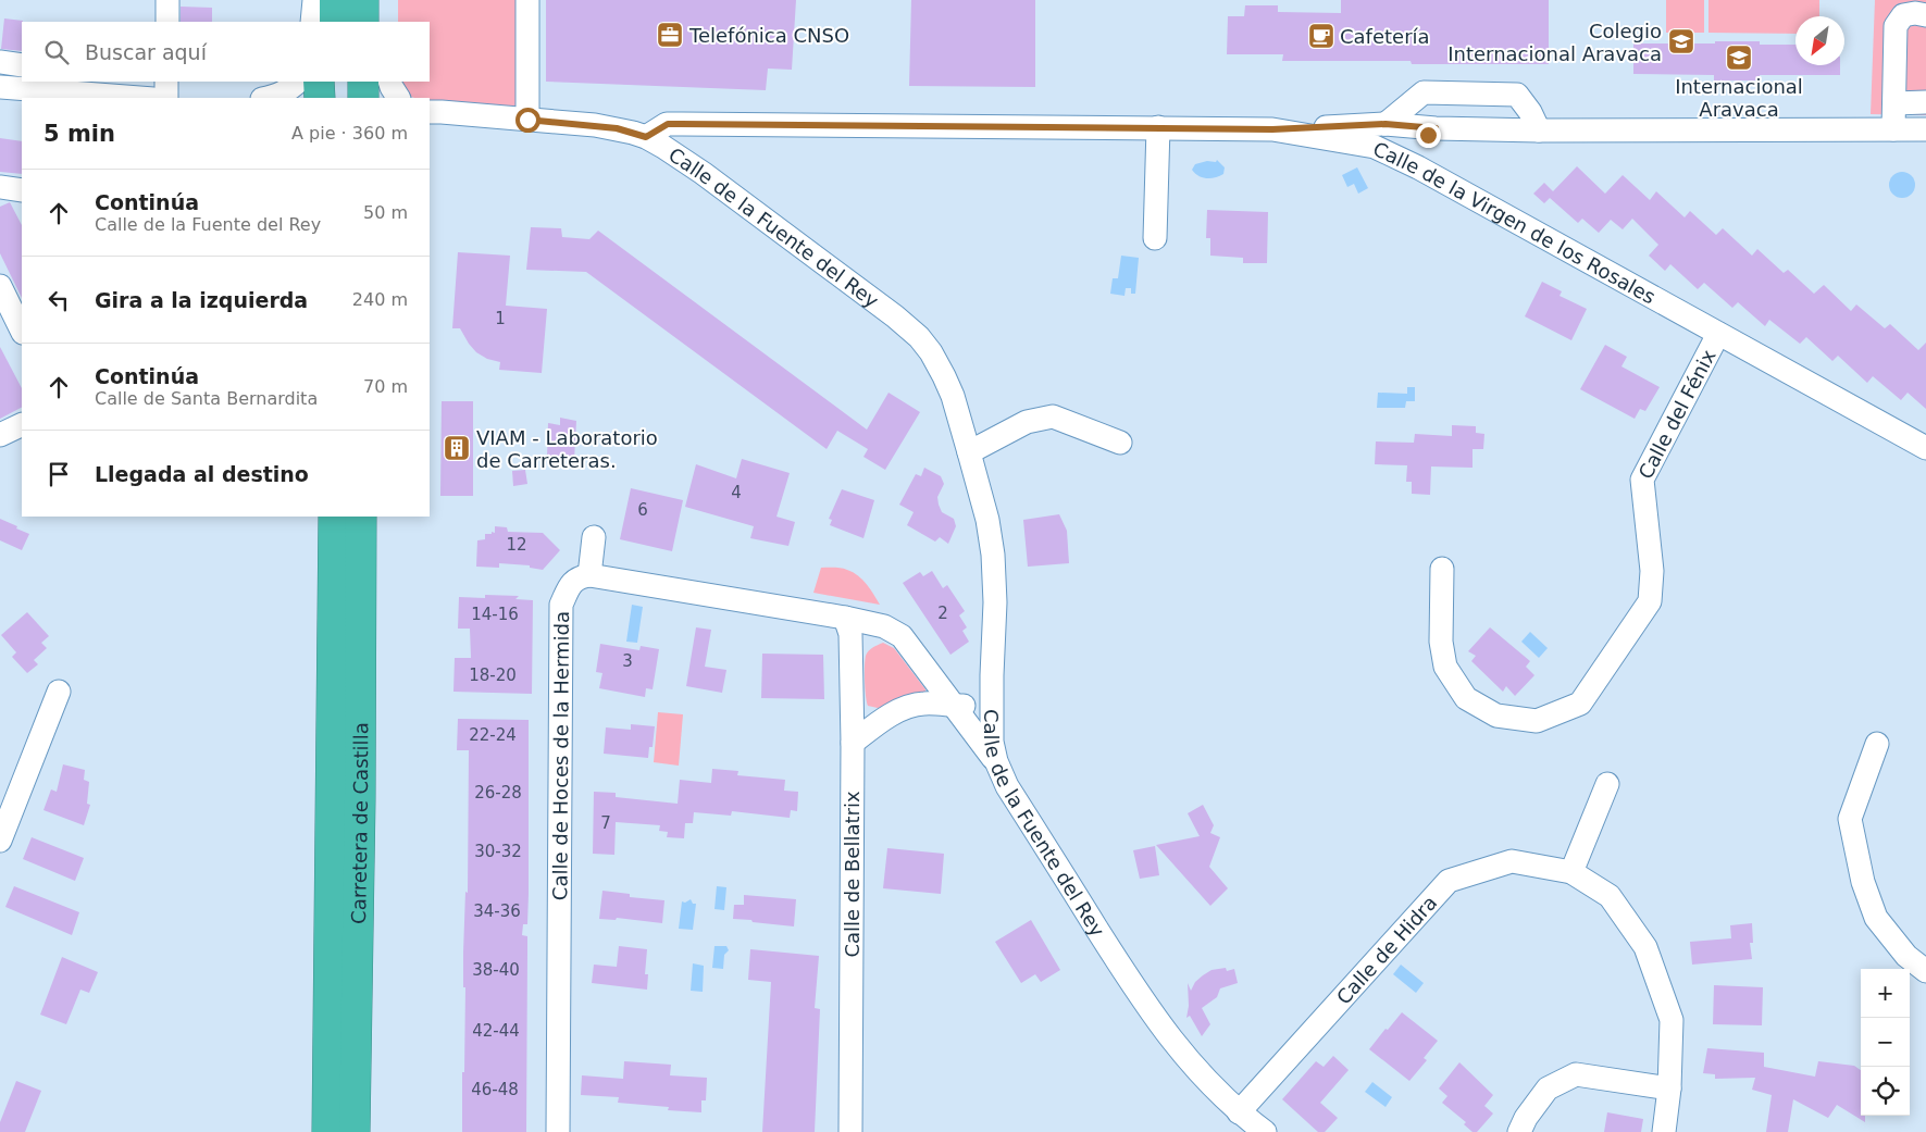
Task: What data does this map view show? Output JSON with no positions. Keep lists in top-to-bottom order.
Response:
{
  "streets": {
    "highway": ["Carretera de Castilla"],
    "street": [
      "Calle de la Virgen de los Rosales",
      "Calle de la Fuente del Rey",
      "Calle del Fénix",
      "Calle de Hoces de la Hermida",
      "Calle de Bellatrix",
      "Calle de Hidra"
    ]
  },
  "crossings": [
    ["Calle de la Virgen de los Rosales", "Calle de la Fuente del Rey"],
    ["Calle de la Virgen de los Rosales", "Calle del Fénix"],
    ["Calle de la Fuente del Rey", "Calle de Hidra"]
  ],
  "places": {
    "office": ["Telefónica CNSO"],
    "cafe": ["Cafetería"],
    "school or university": ["Colegio Internacional Aravaca", "Internacional Aravaca"],
    "building": ["VIAM - Laboratorio de Carreteras."]
  },
  "house_numbers": [
    "1",
    "4",
    "6",
    "12",
    "2",
    "14-16",
    "3",
    "18-20",
    "22-24",
    "26-28",
    "7",
    "30-32",
    "34-36",
    "38-40",
    "42-44",
    "46-48"
  ],
  "north": "bottom left",
  "page": {
    "search": "Buscar aquí",
    "heading": ["5 min", "A pie · 360 m"],
    "list": [
      ["Continúa", "Calle de la Fuente del Rey", "50 m"],
      ["Gira a la izquierda", "240 m"],
      ["Continúa", "Calle de Santa Bernardita", "70 m"],
      "Llegada al destino"
    ],
    "map_buttons": ["+", "−"]
  }
}
